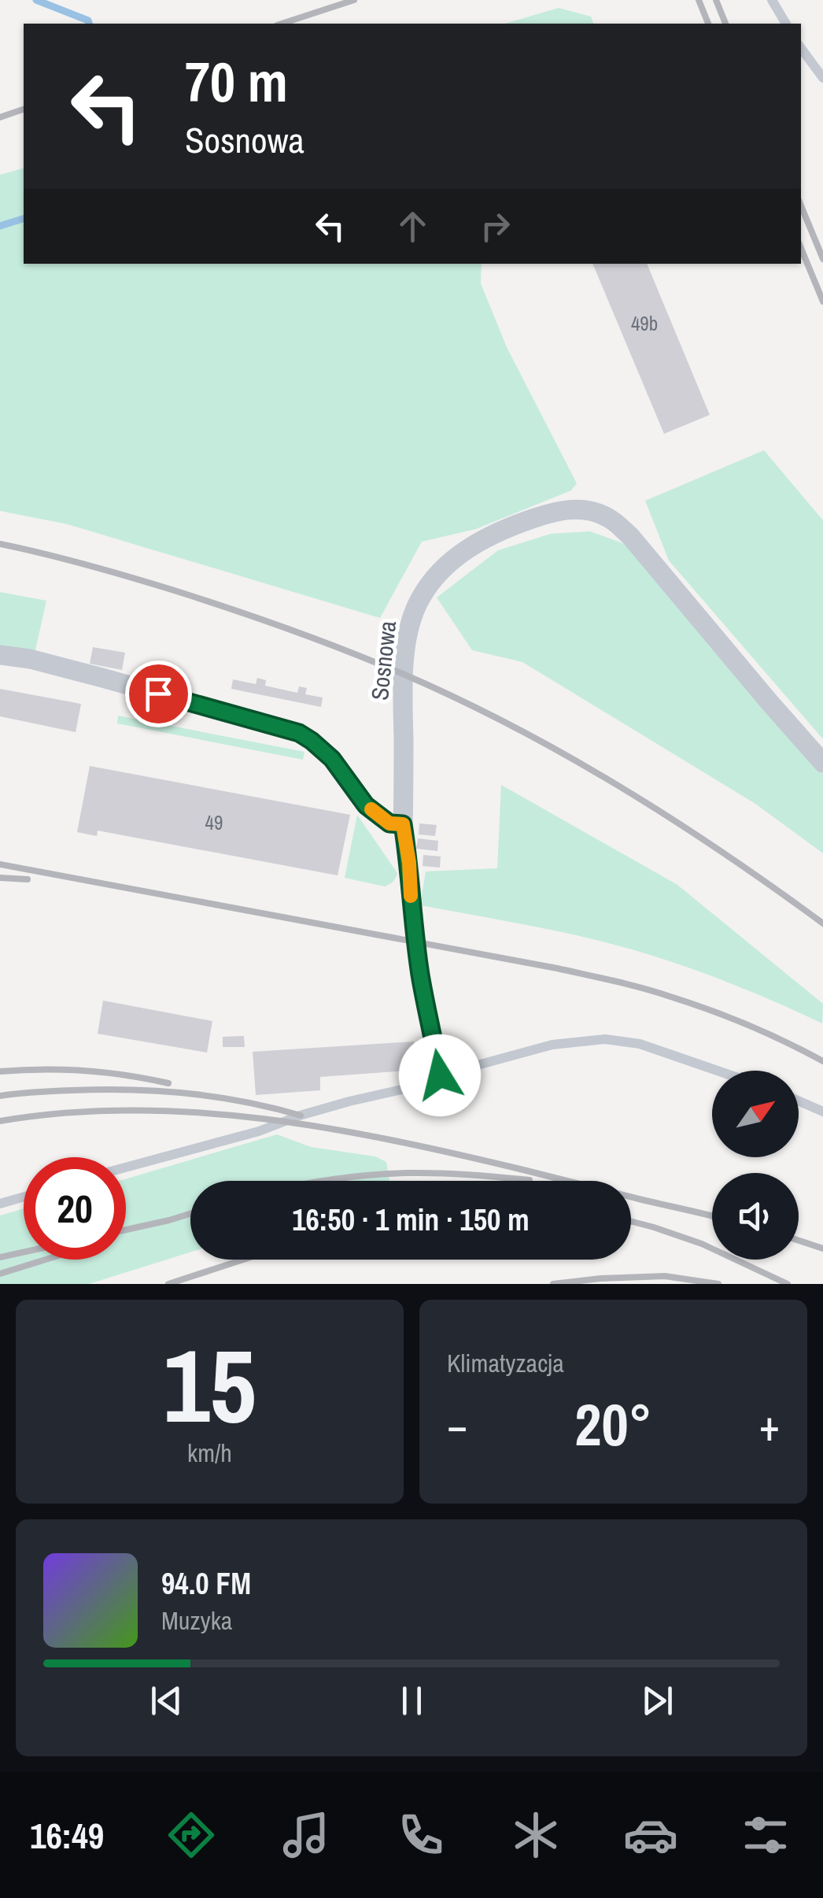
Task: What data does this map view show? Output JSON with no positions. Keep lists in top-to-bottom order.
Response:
{
  "streets": {
    "street": ["Sosnowa"]
  },
  "house_numbers": ["49b", "49"],
  "north": "top right",
  "page": {
    "turn": ["70 m", "Sosnowa"],
    "limit": "20",
    "trip": "16:50 · 1 min · 150 m",
    "tile": [
      ["15", "km/h"],
      "Klimatyzacja"
    ],
    "heat": ["−", "20°", "+"],
    "song": ["94.0 FM", "Muzyka"],
    "tabs": "16:49"
  }
}
